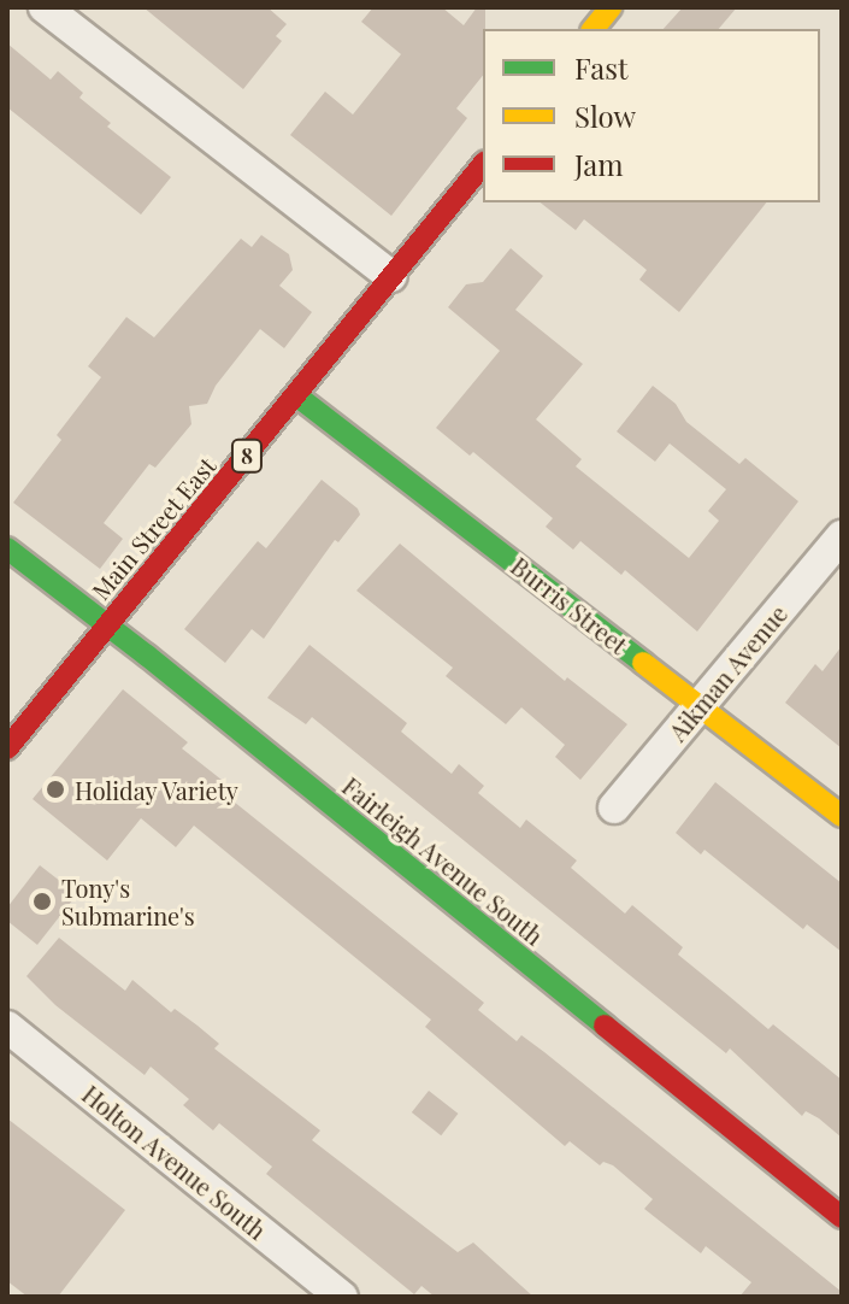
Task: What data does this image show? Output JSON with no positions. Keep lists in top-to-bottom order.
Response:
{
  "streets": {
    "street": [
      "8",
      "Main Street East",
      "Burris Street",
      "Aikman Avenue",
      "Fairleigh Avenue South",
      "Holton Avenue South"
    ]
  },
  "crossings": [
    ["Main Street East", "Burris Street"],
    ["Main Street East", "Fairleigh Avenue South"],
    ["Burris Street", "Aikman Avenue"]
  ],
  "places": ["Holiday Variety", "Tony's Submarine's"],
  "legend": ["Fast", "Slow", "Jam"]
}
